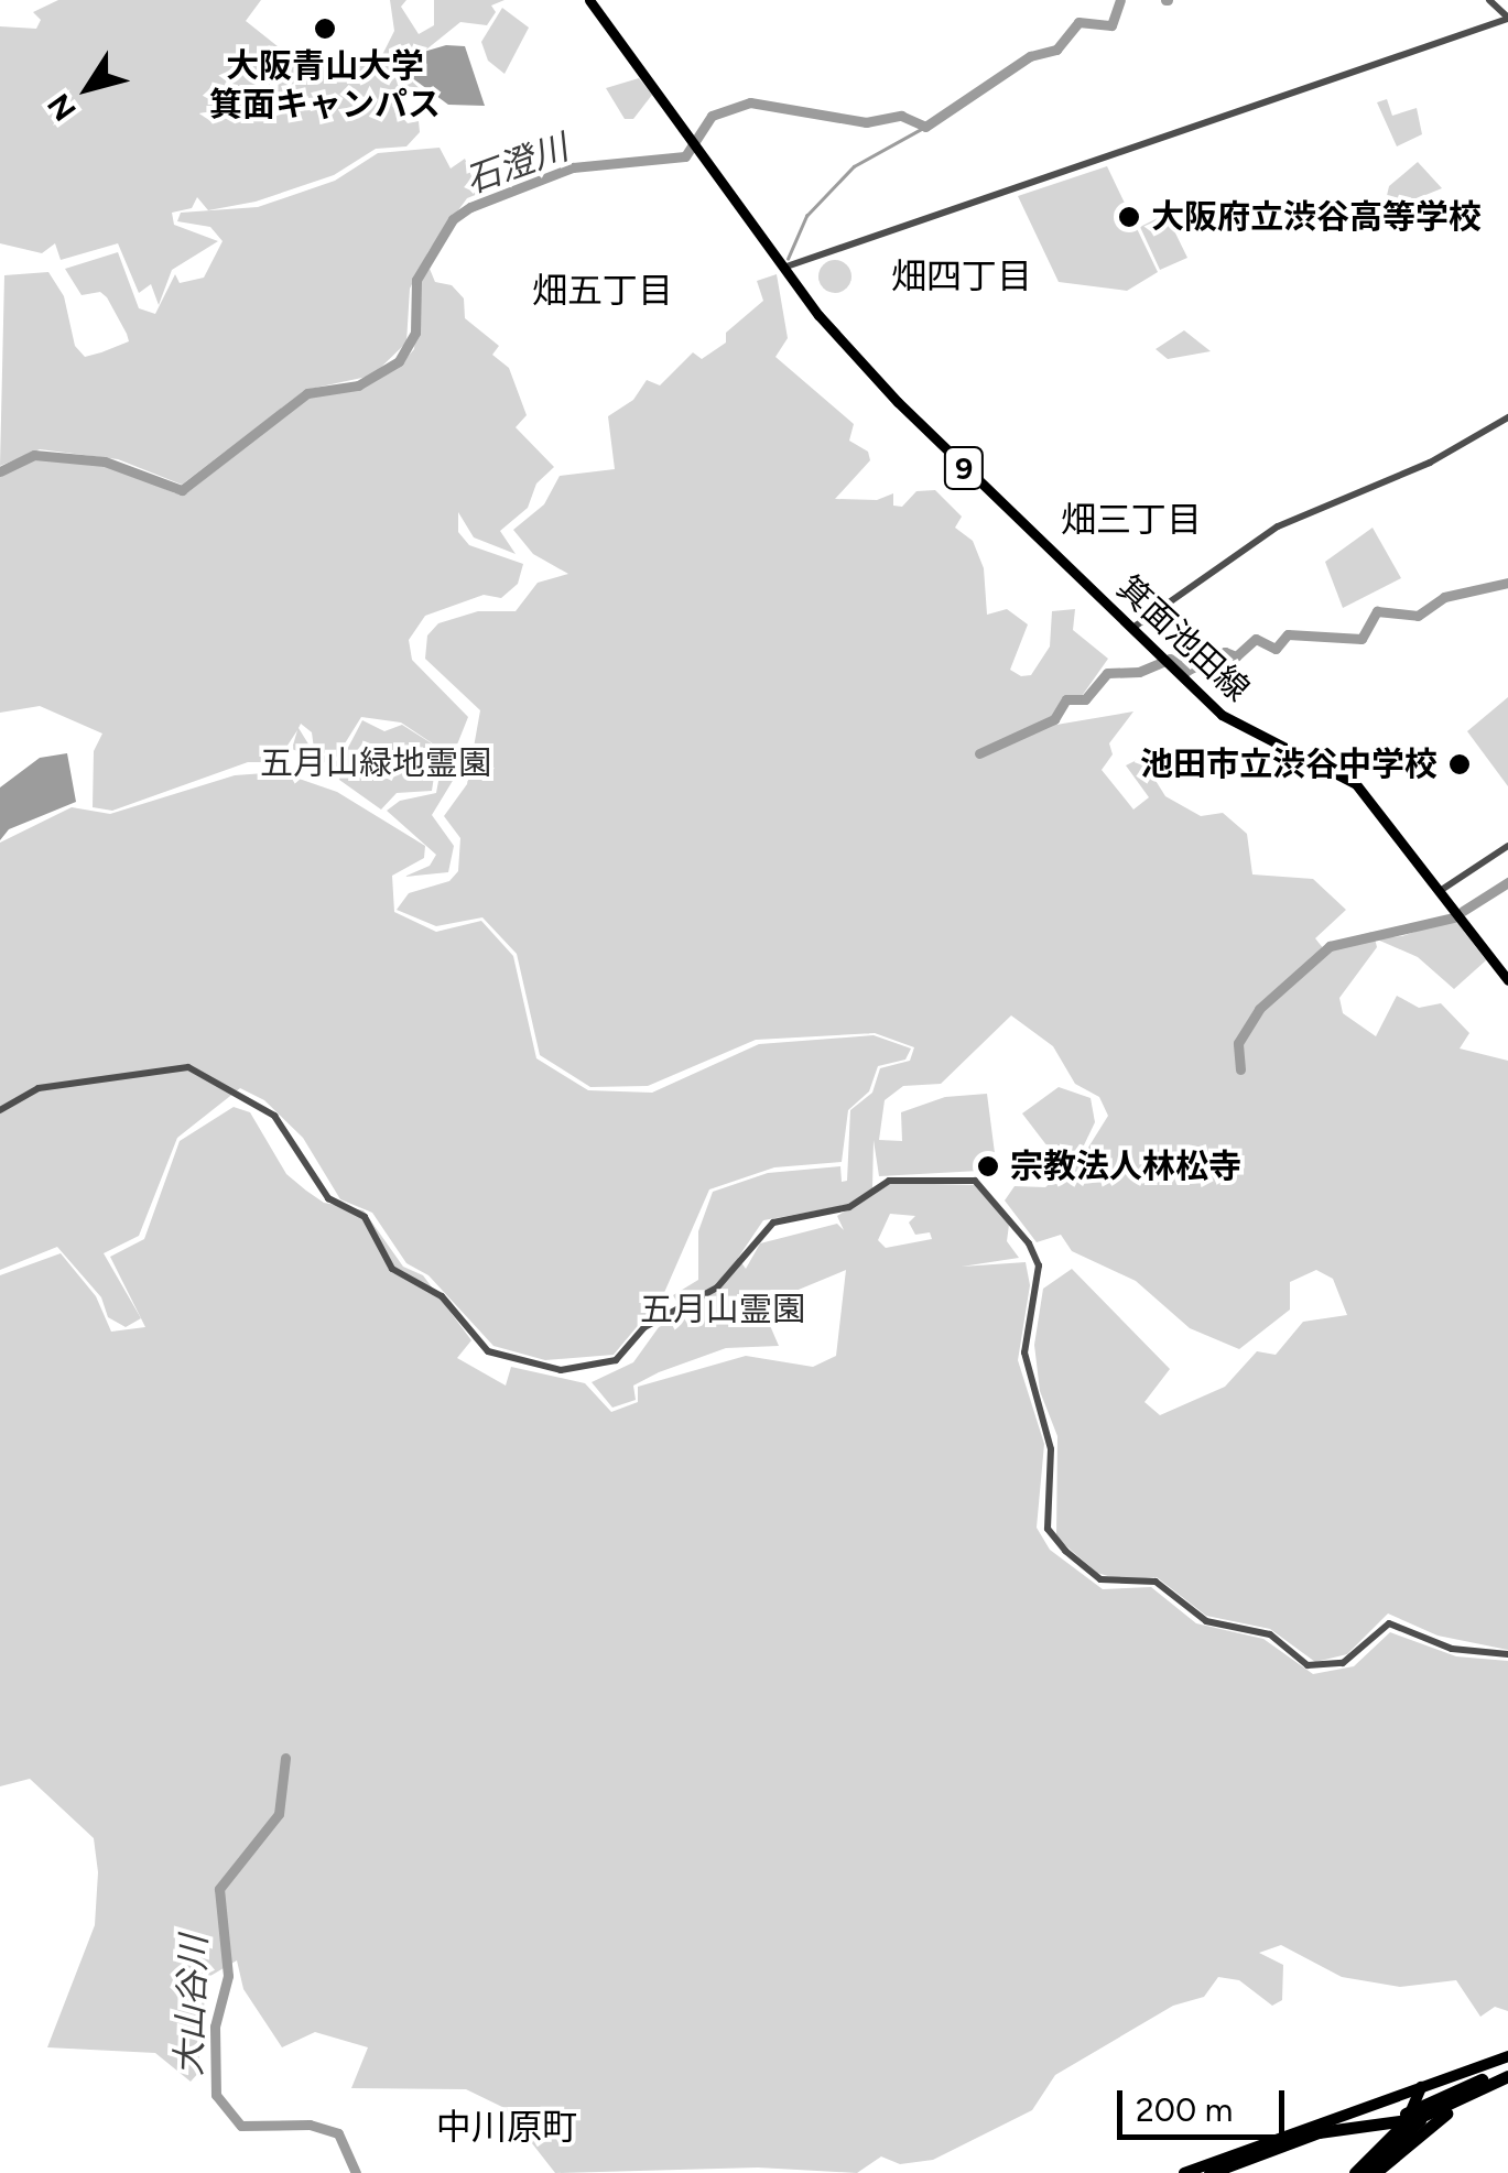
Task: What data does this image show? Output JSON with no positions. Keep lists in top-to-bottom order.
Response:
{
  "streets": {
    "main road": ["9", "箕面池田線"]
  },
  "districts": [
    "畑四丁目",
    "畑五丁目",
    "畑三丁目",
    "中川原町"
  ],
  "water": ["石澄川", "大山谷川"],
  "parks": ["五月山緑地霊園", "五月山霊園"],
  "places": [
    "大阪青山大学 箕面キャンパス",
    "大阪府立渋谷高等学校",
    "池田市立渋谷中学校",
    "宗教法人林松寺"
  ],
  "scale_bar": "200 m",
  "north": "bottom left"
}
